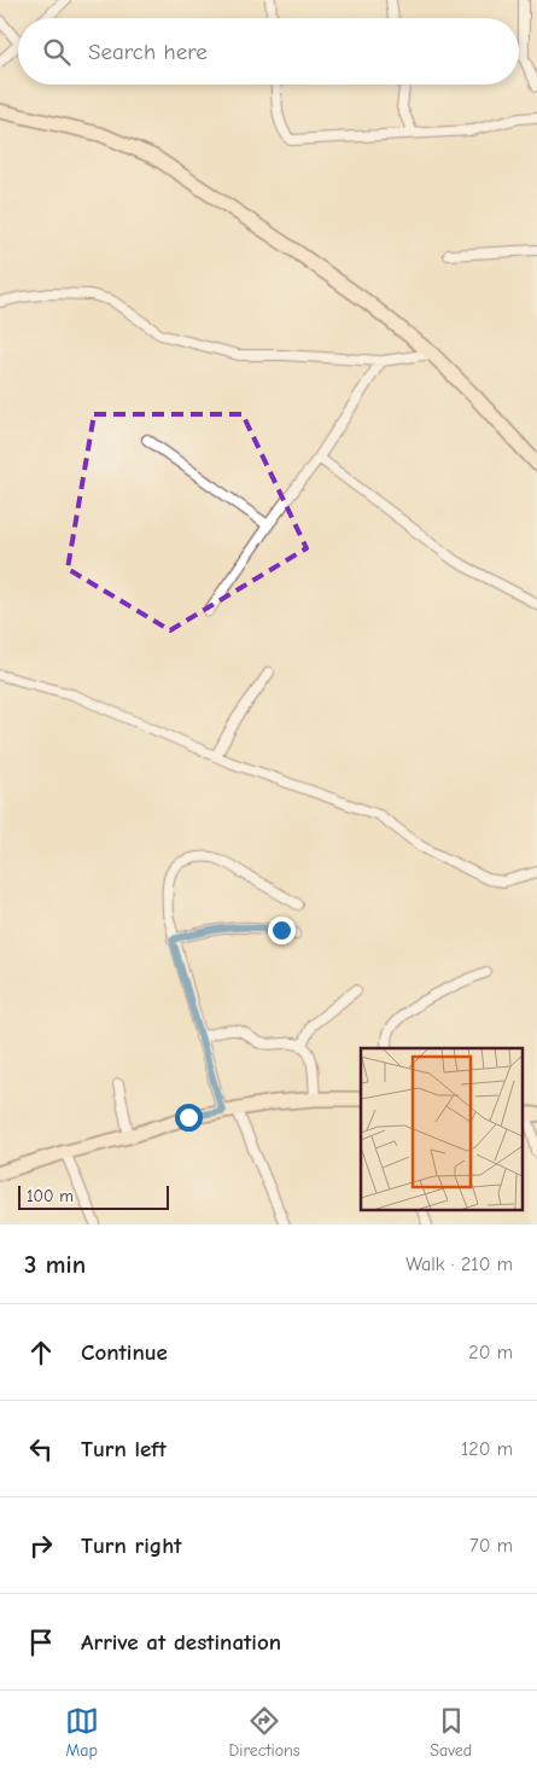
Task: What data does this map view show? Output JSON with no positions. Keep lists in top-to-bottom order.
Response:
{
  "scale_bar": "100 m",
  "page": {
    "search": "Search here",
    "scale": "100 m",
    "heading": ["3 min", "Walk · 210 m"],
    "list": [
      ["Continue", "20 m"],
      ["Turn left", "120 m"],
      ["Turn right", "70 m"],
      "Arrive at destination"
    ],
    "nav": ["Map", "Directions", "Saved"]
  }
}
